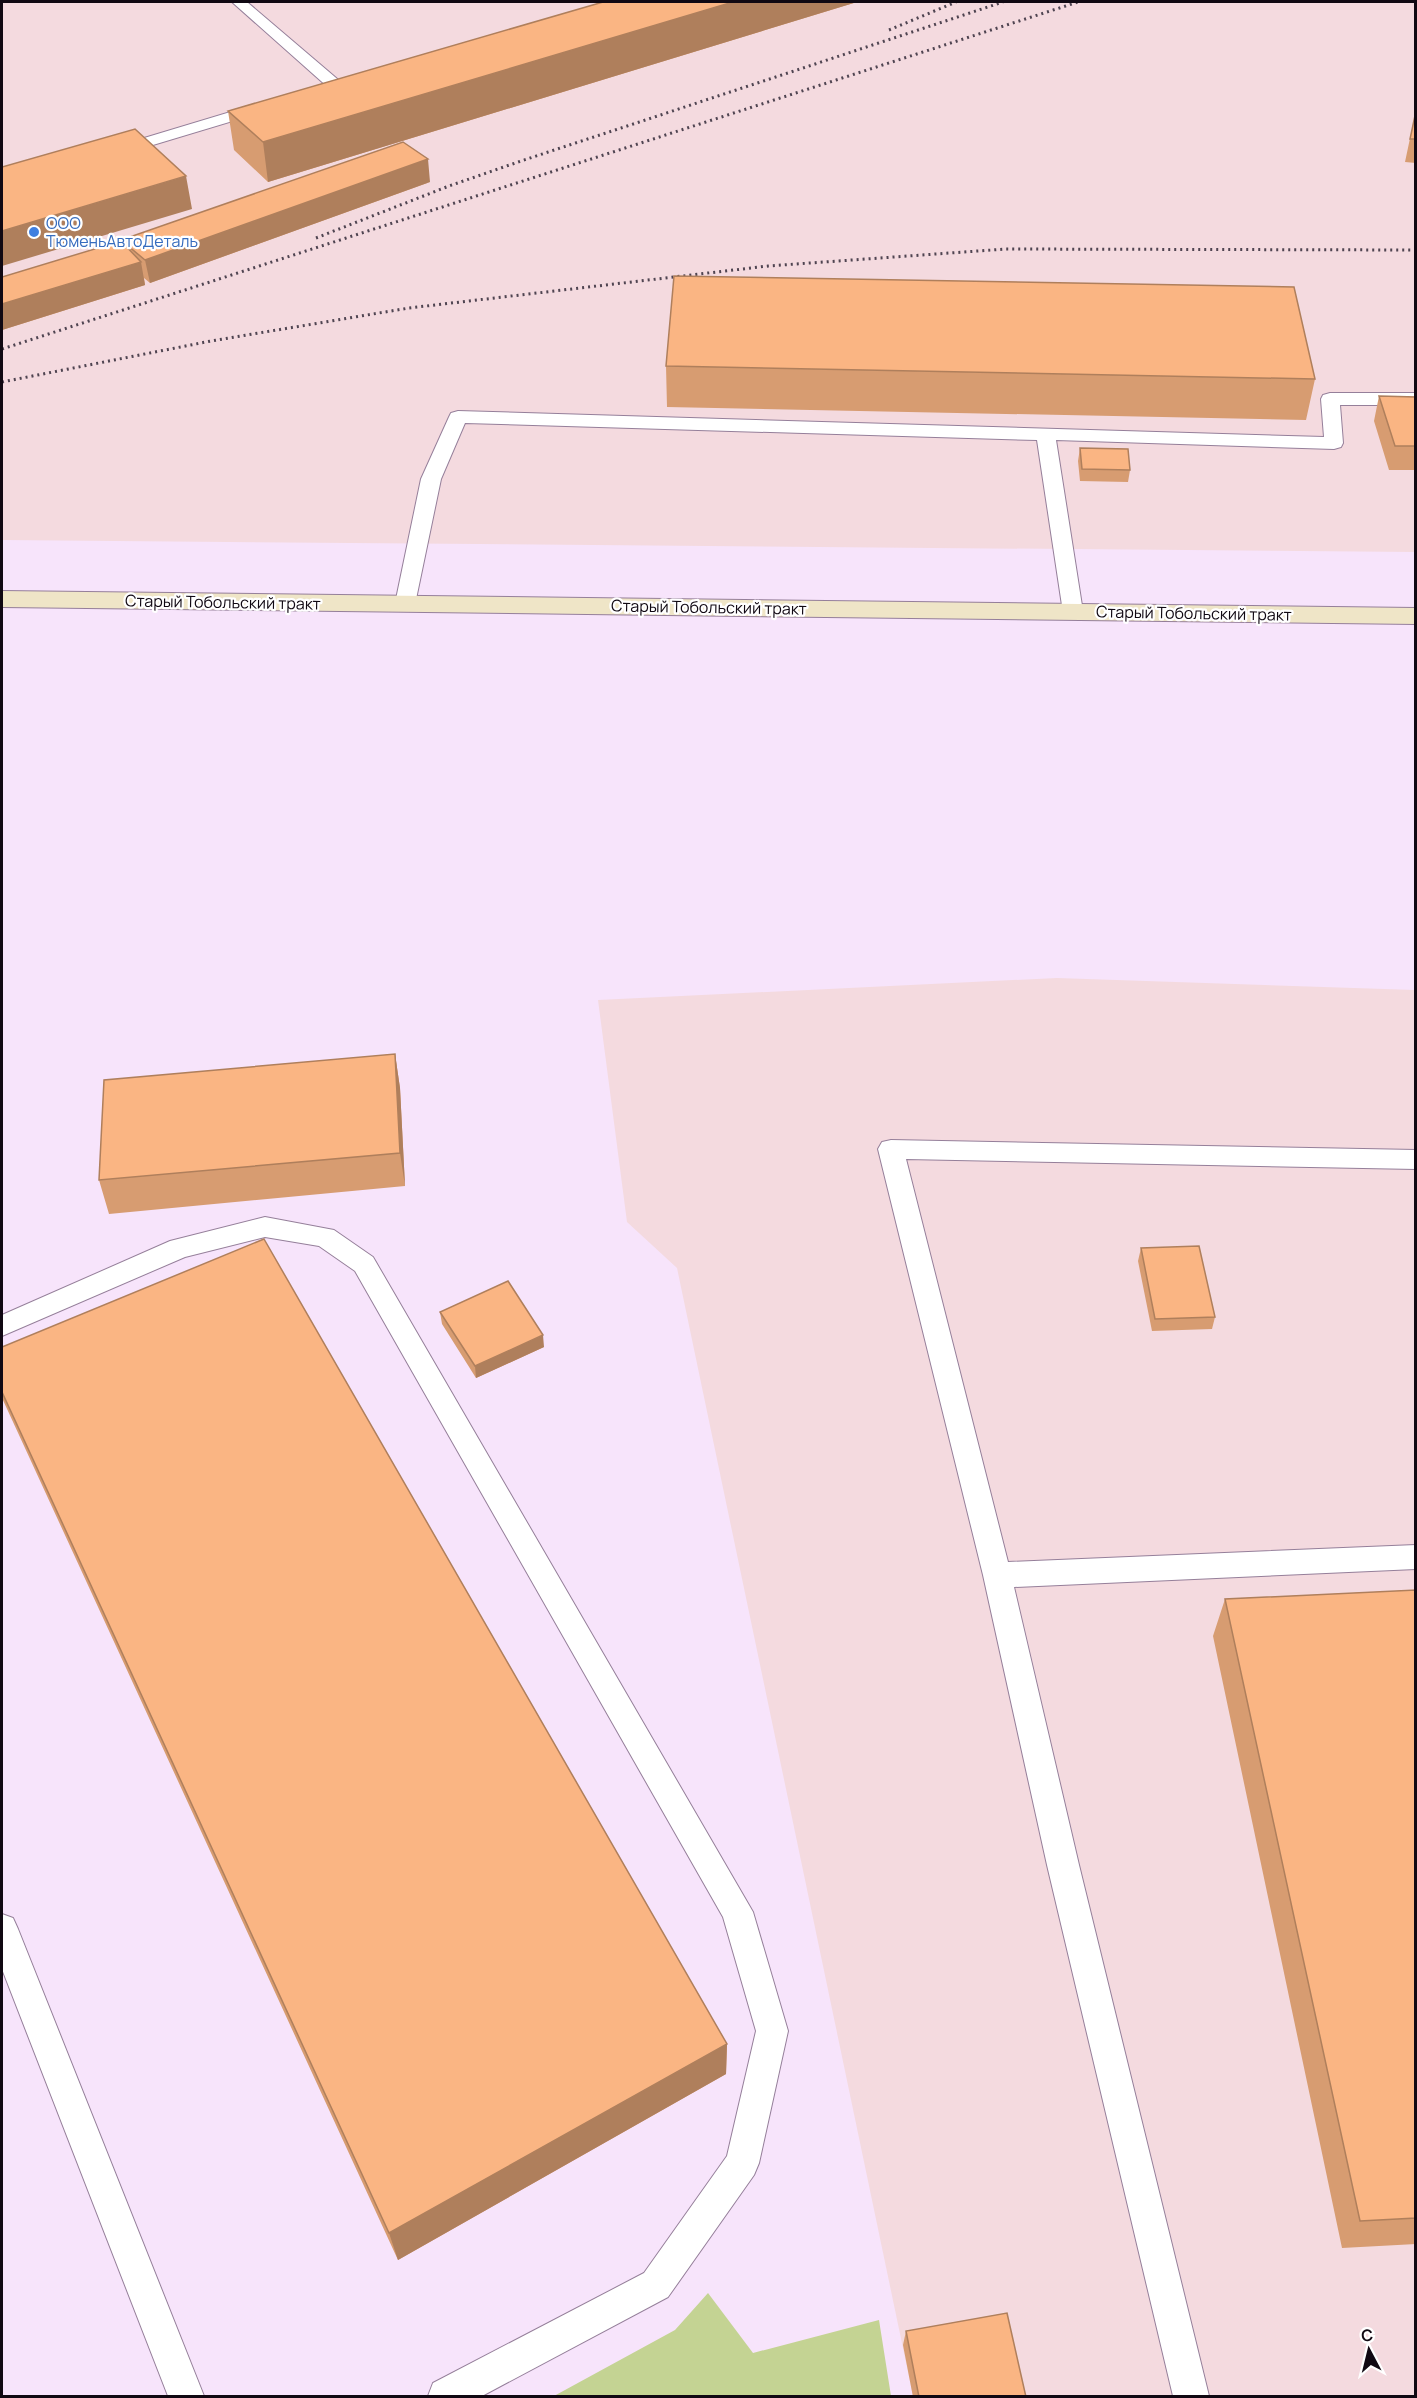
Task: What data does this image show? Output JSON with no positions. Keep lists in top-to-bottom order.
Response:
{
  "streets": {
    "street": ["Старый Тобольский тракт"]
  },
  "places": ["ООО ТюменьАвтоДеталь"],
  "north": "top"
}
